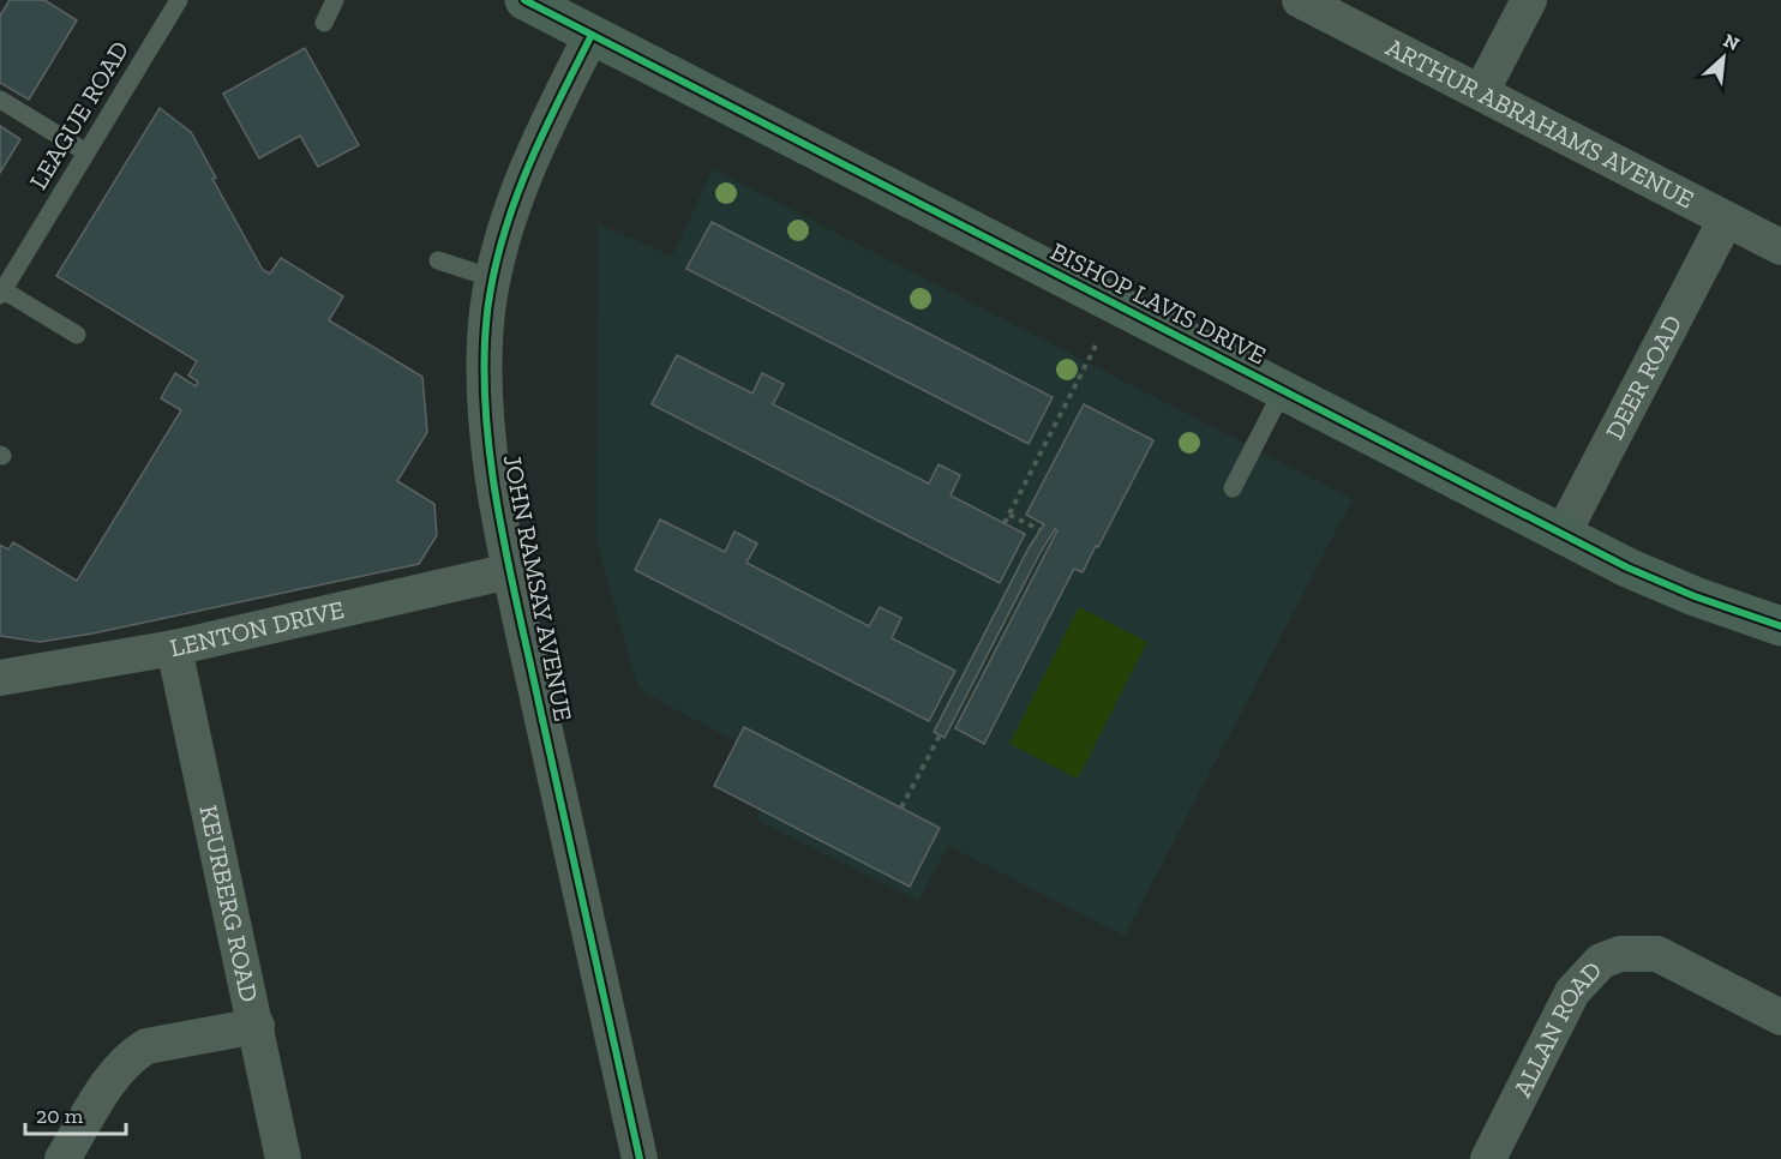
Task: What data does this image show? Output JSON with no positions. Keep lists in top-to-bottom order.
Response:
{
  "streets": {
    "street": [
      "ARTHUR ABRAHAMS AVENUE",
      "BISHOP LAVIS DRIVE",
      "DEER ROAD",
      "JOHN RAMSAY AVENUE",
      "LENTON DRIVE",
      "KEURBERG ROAD",
      "ALLAN ROAD"
    ],
    "lane": ["LEAGUE ROAD"]
  },
  "crossings": [
    ["ARTHUR ABRAHAMS AVENUE", "DEER ROAD"],
    ["BISHOP LAVIS DRIVE", "DEER ROAD"],
    ["BISHOP LAVIS DRIVE", "JOHN RAMSAY AVENUE"],
    ["JOHN RAMSAY AVENUE", "LENTON DRIVE"],
    ["LENTON DRIVE", "KEURBERG ROAD"]
  ],
  "scale_bar": "20 m",
  "north": "top right"
}
